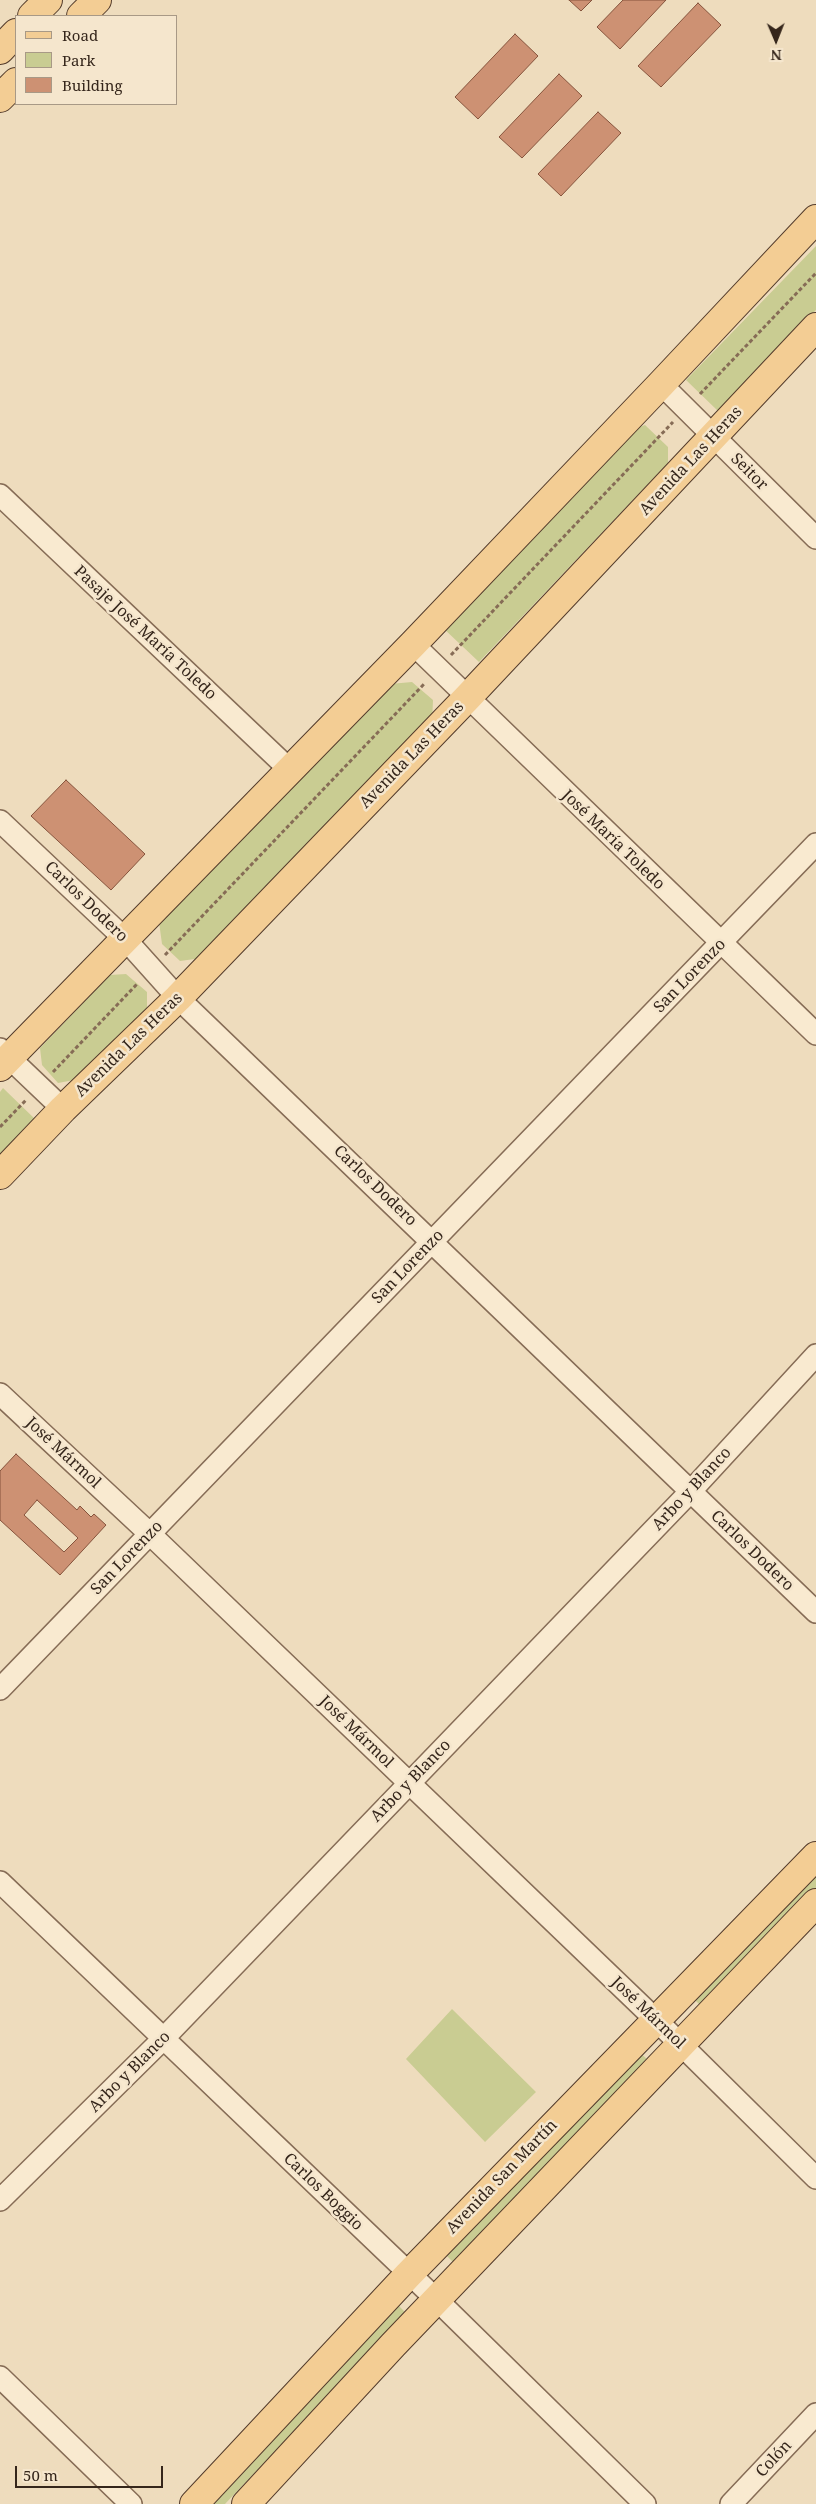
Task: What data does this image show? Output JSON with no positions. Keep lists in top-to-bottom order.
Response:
{
  "streets": {
    "main road": ["Avenida Las Heras", "Avenida San Martín"],
    "street": [
      "Seitor",
      "Pasaje José María Toledo",
      "José María Toledo",
      "Carlos Dodero",
      "San Lorenzo",
      "José Mármol",
      "Arbo y Blanco",
      "Carlos Boggio",
      "Colón"
    ]
  },
  "crossings": [
    ["Avenida Las Heras", "Seitor"],
    ["Avenida Las Heras", "José María Toledo"],
    ["Avenida Las Heras", "Carlos Dodero"],
    ["José María Toledo", "San Lorenzo"],
    ["Carlos Dodero", "San Lorenzo"],
    ["Carlos Dodero", "Arbo y Blanco"],
    ["San Lorenzo", "José Mármol"],
    ["José Mármol", "Arbo y Blanco"],
    ["José Mármol", "Avenida San Martín"],
    ["Arbo y Blanco", "Carlos Boggio"],
    ["Avenida San Martín", "Carlos Boggio"]
  ],
  "legend": ["Road", "Park", "Building"],
  "scale_bar": "50 m",
  "north": "bottom"
}
